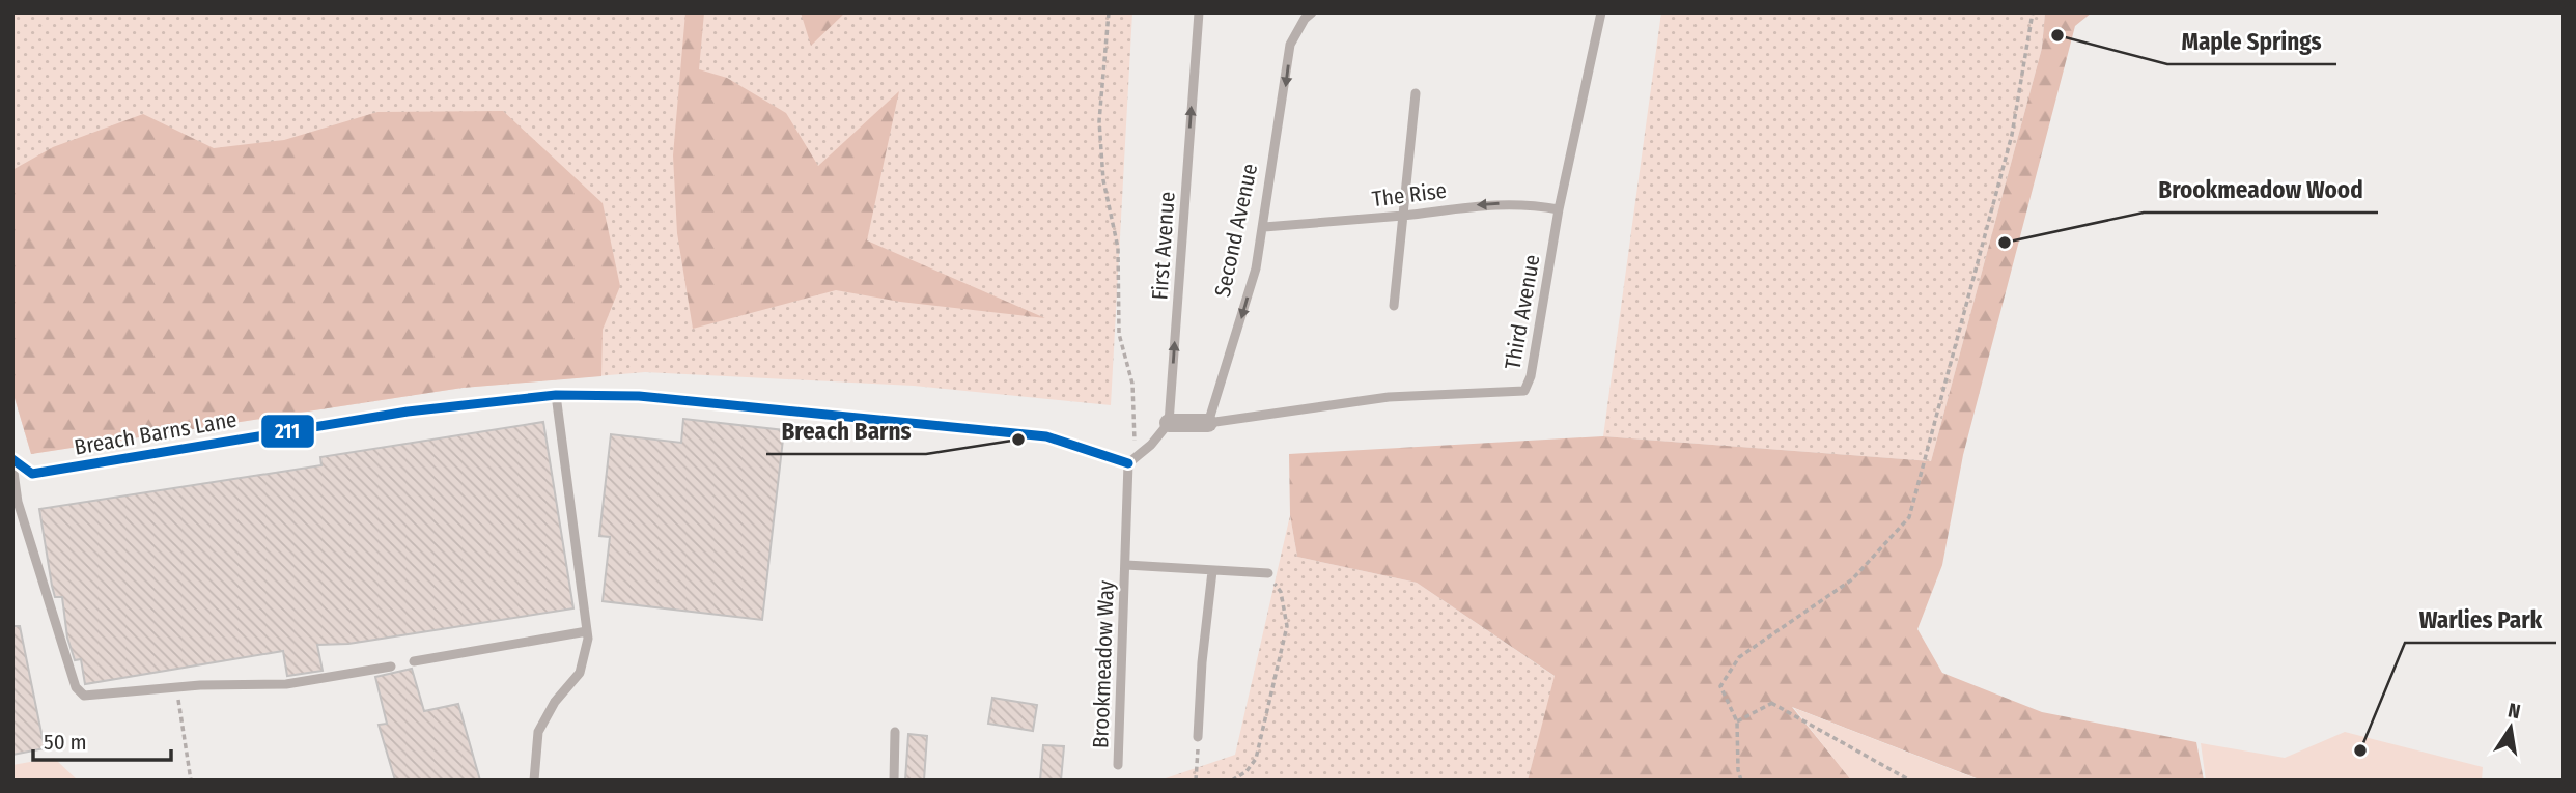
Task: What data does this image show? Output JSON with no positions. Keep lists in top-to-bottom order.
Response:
{
  "streets": {
    "lane": [
      "The Rise",
      "Second Avenue",
      "First Avenue",
      "Third Avenue",
      "Breach Barns Lane",
      "Brookmeadow Way"
    ]
  },
  "crossings": [
    ["The Rise", "Second Avenue"],
    ["The Rise", "Third Avenue"],
    ["Second Avenue", "Third Avenue"],
    ["Breach Barns Lane", "Brookmeadow Way"]
  ],
  "one_way": ["The Rise", "Second Avenue", "First Avenue"],
  "places": [
    "Maple Springs",
    "Brookmeadow Wood",
    "Breach Barns",
    "Warlies Park"
  ],
  "lines": ["transit line 211"],
  "scale_bar": "50 m",
  "north": "top"
}
